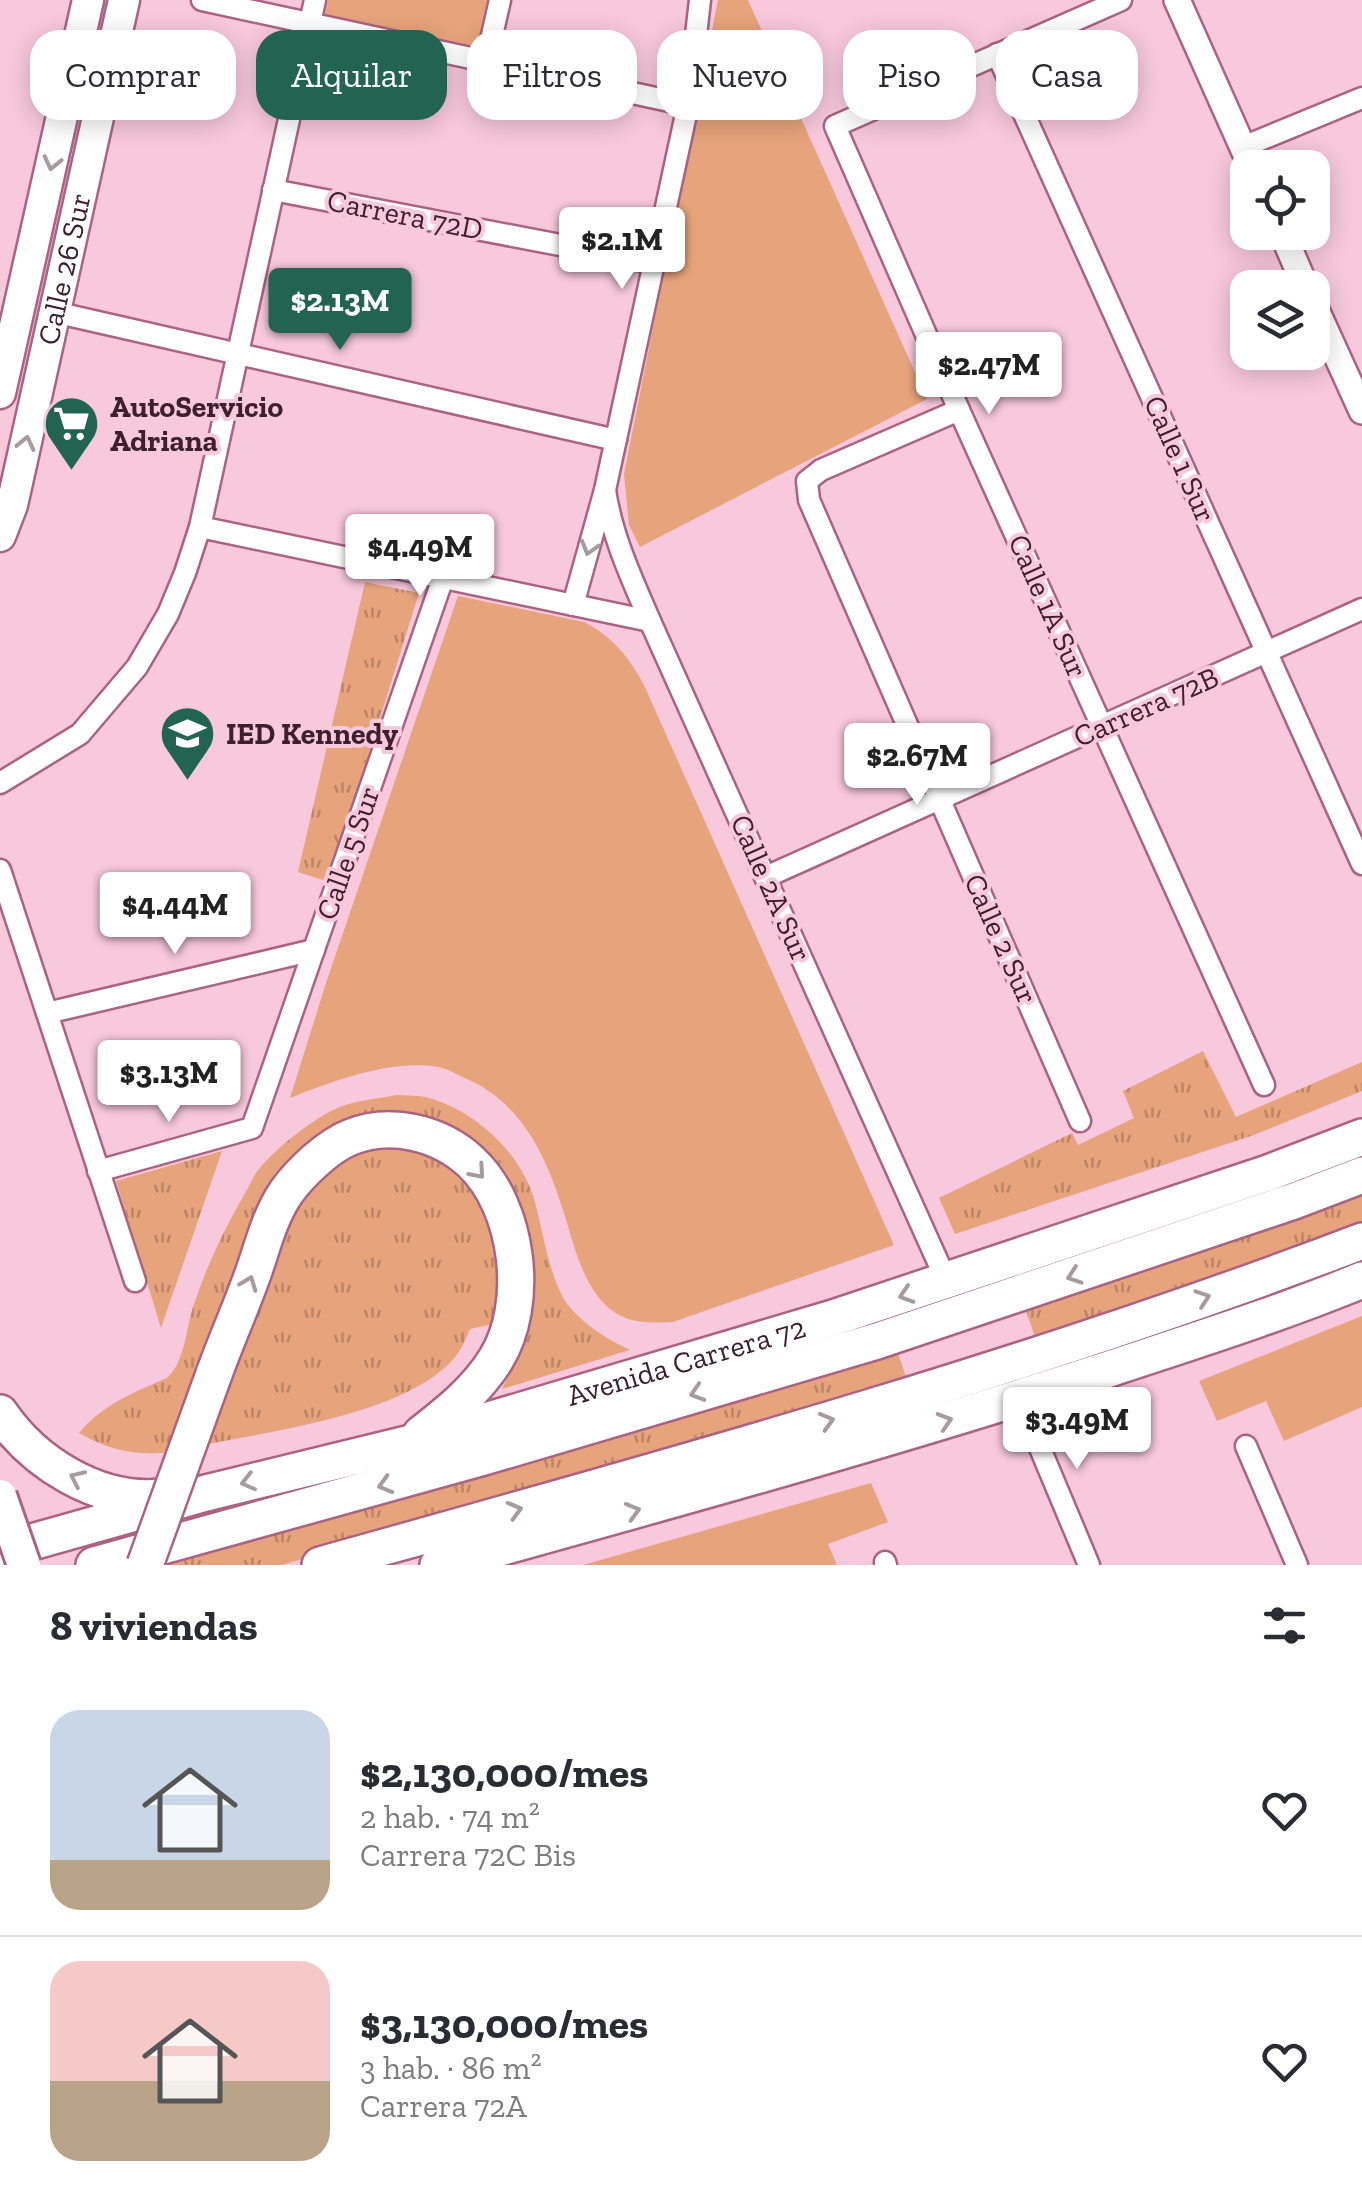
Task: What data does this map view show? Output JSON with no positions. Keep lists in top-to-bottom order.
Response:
{
  "streets": {
    "highway": ["Avenida Carrera 72"],
    "main road": ["Calle 26 Sur"],
    "street": [
      "Carrera 72D",
      "Calle 1 Sur",
      "Calle 1A Sur",
      "Carrera 72B",
      "Calle 5 Sur",
      "Calle 2A Sur",
      "Calle 2 Sur"
    ]
  },
  "crossings": [
    ["Carrera 72D", "Calle 2A Sur"],
    ["Calle 1 Sur", "Carrera 72B"],
    ["Calle 1A Sur", "Carrera 72B"],
    ["Calle 1A Sur", "Calle 2 Sur"],
    ["Carrera 72B", "Calle 2A Sur"],
    ["Carrera 72B", "Calle 2 Sur"],
    ["Calle 2A Sur", "Avenida Carrera 72"]
  ],
  "places": {
    "supermarket": ["AutoServicio Adriana"],
    "school or university": ["IED Kennedy"]
  },
  "page": {
    "chip": [
      "Comprar",
      "Alquilar",
      "Filtros",
      "Nuevo",
      "Piso",
      "Casa"
    ],
    "price": [
      "$2.1M",
      "$2.13M",
      "$2.47M",
      "$4.49M",
      "$2.67M",
      "$4.44M",
      "$3.13M",
      "$3.49M"
    ],
    "heading": "8 viviendas",
    "list": [
      {
        "name": "$2,130,000/mes",
        "note": "2 hab. · 74 m² · Carrera 72C Bis"
      },
      {
        "name": "$3,130,000/mes",
        "note": "3 hab. · 86 m² · Carrera 72A"
      }
    ]
  }
}
